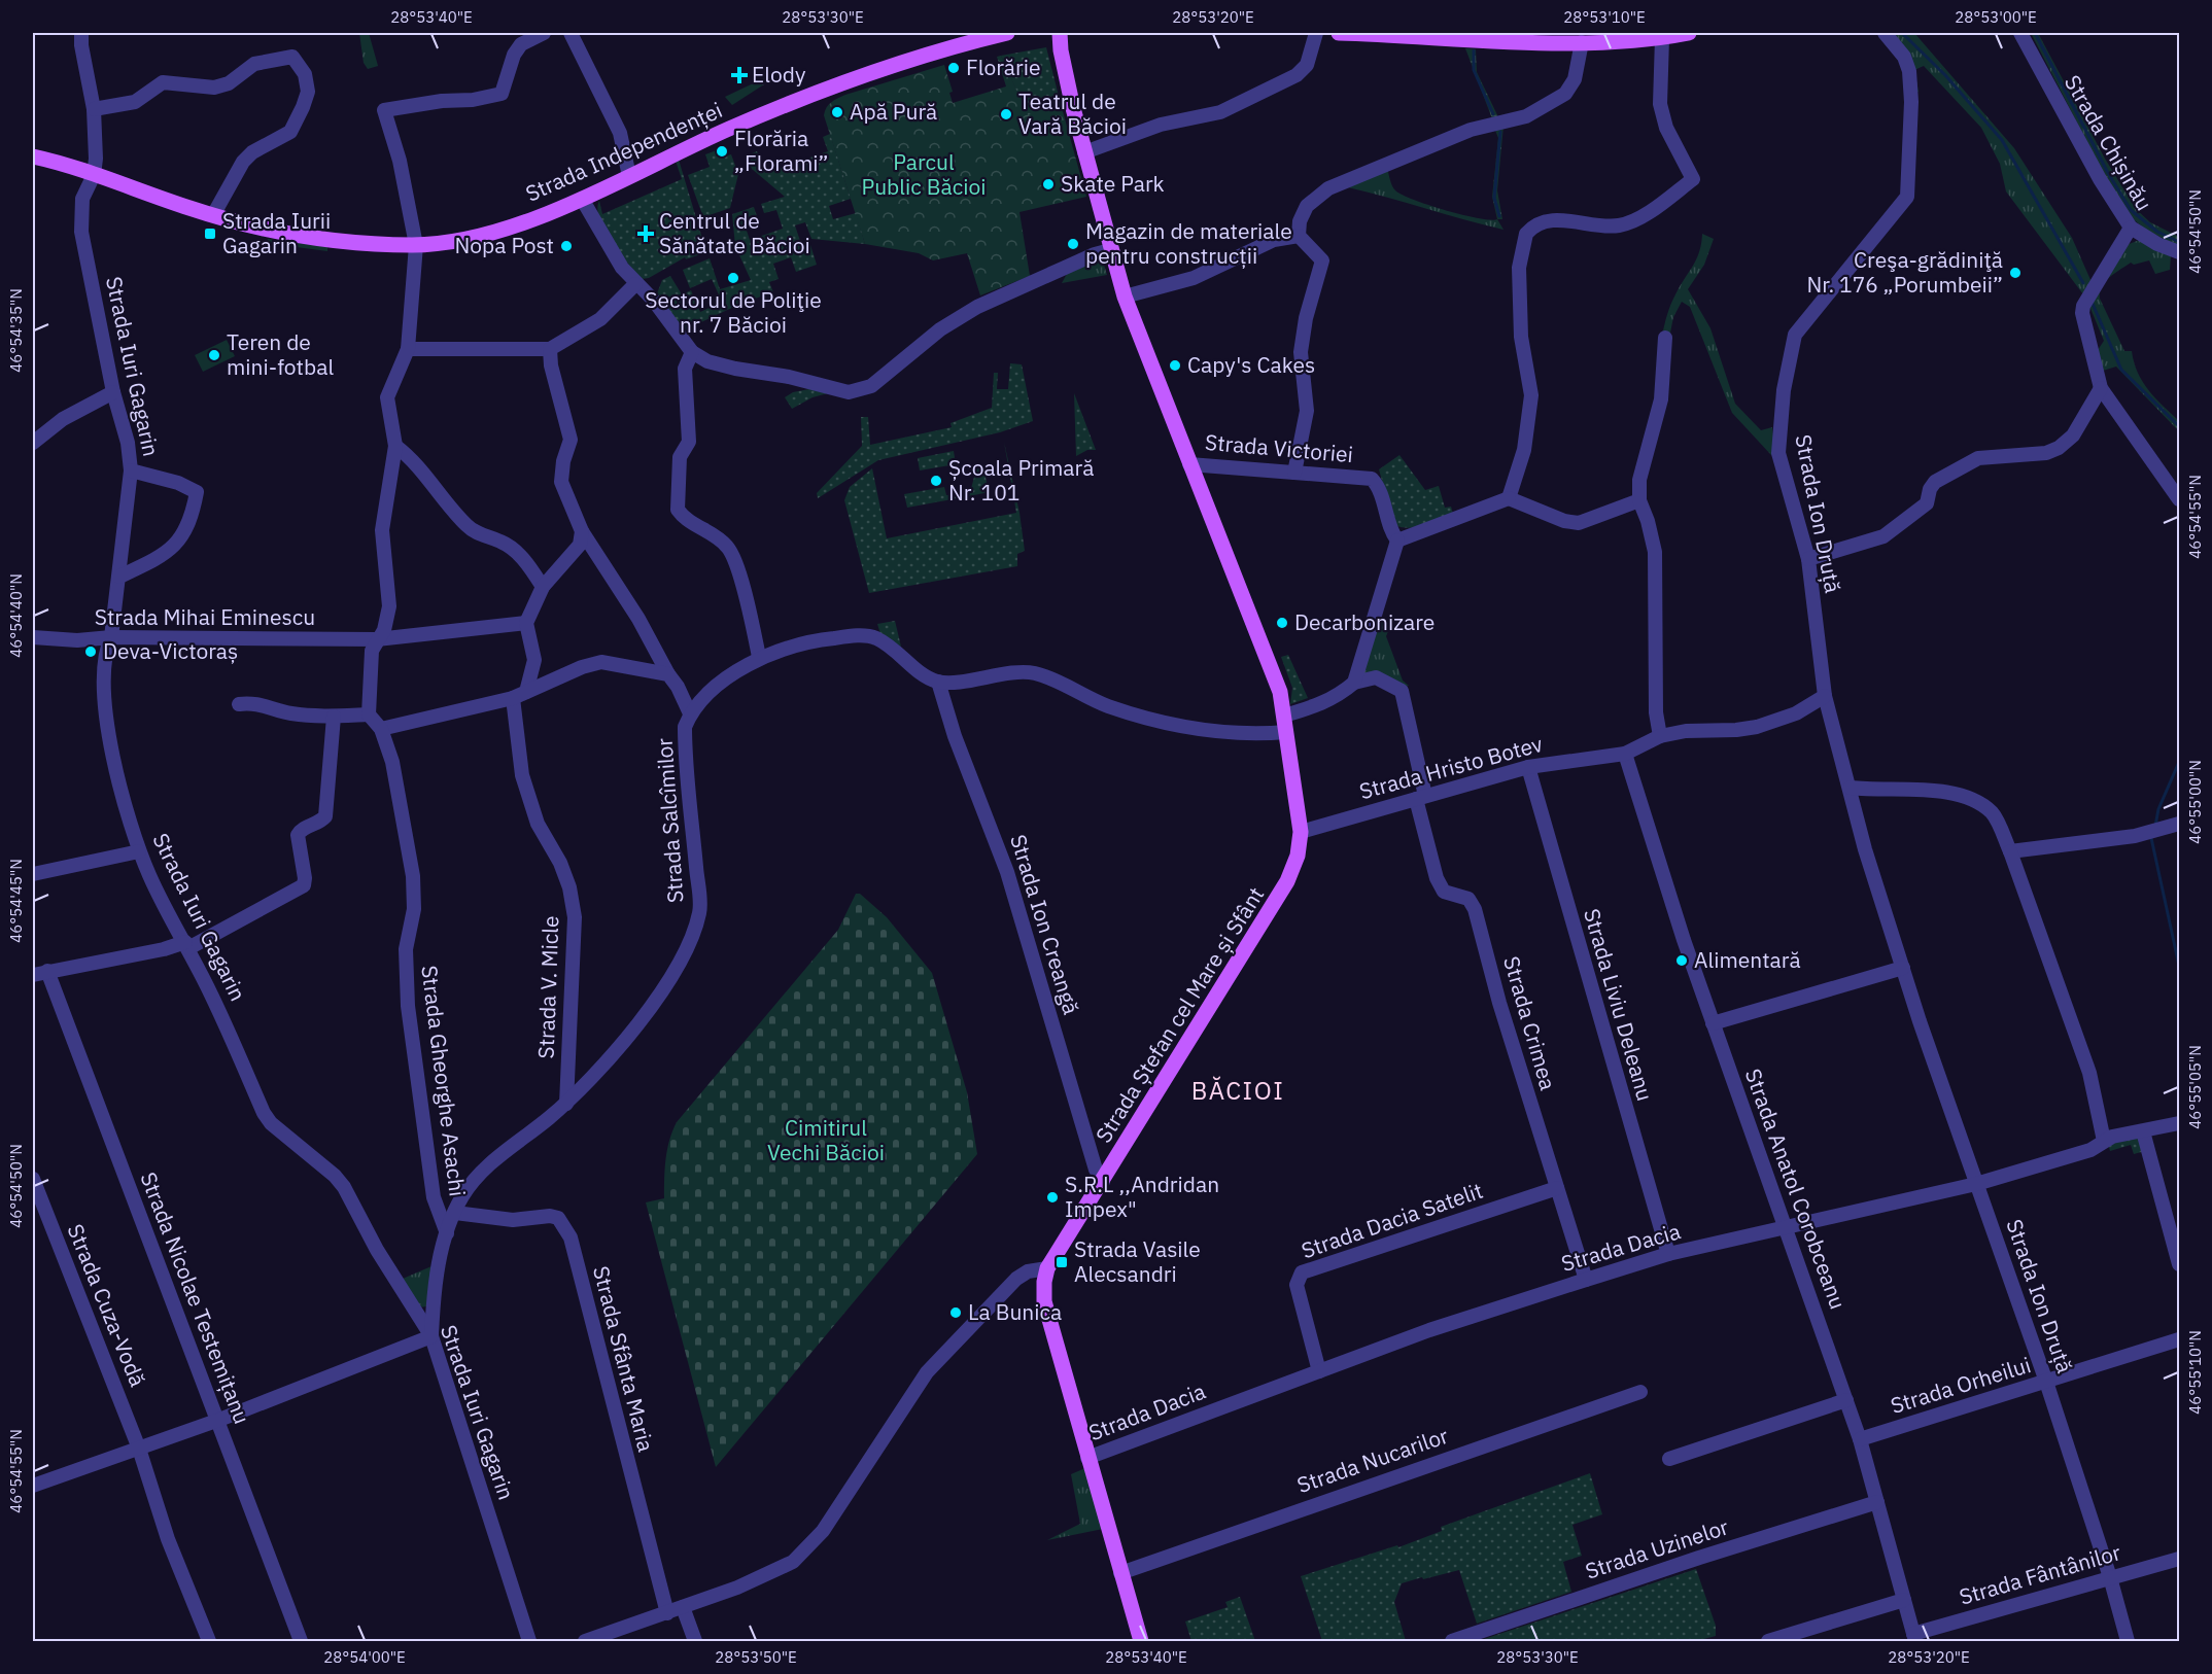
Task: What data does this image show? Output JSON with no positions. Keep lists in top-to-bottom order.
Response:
{
  "streets": {
    "main road": ["Strada Independenței", "Strada Ștefan cel Mare și Sfânt"],
    "street": [
      "Strada Chișinău",
      "Strada Iuri Gagarin",
      "Strada Victoriei",
      "Strada Ion Druță",
      "Strada Mihai Eminescu",
      "Strada Hristo Botev",
      "Strada Salcîmilor",
      "Strada Ion Creangă",
      "Strada V. Micle",
      "Strada Liviu Deleanu",
      "Strada Crimea",
      "Strada Gheorghe Asachi",
      "Strada Anatol Corobceanu",
      "Strada Dacia Satelit",
      "Strada Dacia",
      "Strada Nicolae Testemițanu",
      "Strada Cuza-Vodă",
      "Strada Sfânta Maria",
      "Strada Orheilui",
      "Strada Nucarilor",
      "Strada Uzinelor",
      "Strada Fântânilor"
    ]
  },
  "crossings": [
    ["Strada Independenței", "Strada Iuri Gagarin"],
    ["Strada Iuri Gagarin", "Strada Mihai Eminescu"],
    ["Strada Victoriei", "Strada Ștefan cel Mare și Sfânt"],
    ["Strada Ion Druță", "Strada Hristo Botev"],
    ["Strada Ion Druță", "Strada Dacia"],
    ["Strada Ion Druță", "Strada Orheilui"],
    ["Strada Ion Druță", "Strada Fântânilor"],
    ["Strada Hristo Botev", "Strada Liviu Deleanu"],
    ["Strada Hristo Botev", "Strada Ștefan cel Mare și Sfânt"],
    ["Strada Hristo Botev", "Strada Crimea"],
    ["Strada Hristo Botev", "Strada Anatol Corobceanu"],
    ["Strada Salcîmilor", "Strada V. Micle"],
    ["Strada Salcîmilor", "Strada Gheorghe Asachi"],
    ["Strada Salcîmilor", "Strada Sfânta Maria"],
    ["Strada Ion Creangă", "Strada Ștefan cel Mare și Sfânt"],
    ["Strada Liviu Deleanu", "Strada Dacia"],
    ["Strada Ștefan cel Mare și Sfânt", "Strada Dacia"],
    ["Strada Ștefan cel Mare și Sfânt", "Strada Nucarilor"],
    ["Strada Crimea", "Strada Dacia Satelit"],
    ["Strada Crimea", "Strada Dacia"],
    ["Strada Anatol Corobceanu", "Strada Dacia"],
    ["Strada Anatol Corobceanu", "Strada Orheilui"],
    ["Strada Anatol Corobceanu", "Strada Uzinelor"],
    ["Strada Anatol Corobceanu", "Strada Fântânilor"],
    ["Strada Dacia Satelit", "Strada Dacia"]
  ],
  "districts": ["BĂCIOI"],
  "parks": ["Parcul Public Băcioi", "Cimitirul Vechi Băcioi"],
  "places": {
    "other": [
      "Florărie",
      "Apă Pură",
      "Teatrul de Vară Băcioi",
      "Florăria „Florami”",
      "Skate Park",
      "Magazin de materiale pentru construcții",
      "Nopa Post",
      "Creşa-grădiniţă Nr. 176 „Porumbeii”",
      "Sectorul de Poliţie nr. 7 Băcioi",
      "Teren de mini-fotbal",
      "Capy's Cakes",
      "Școala Primară Nr. 101",
      "Decarbonizare",
      "Deva-Victoraș",
      "Alimentară",
      "S.R.L ,,Andridan Impex\"",
      "La Bunica"
    ],
    "health": ["Elody", "Centrul de Sănătate Băcioi"],
    "transit": ["Strada Iurii Gagarin", "Strada Vasile Alecsandri"]
  },
  "coordinates": [
    "28°53'40\"E",
    "28°53'30\"E",
    "28°53'20\"E",
    "28°53'10\"E",
    "28°53'00\"E",
    "46°54'50\"N",
    "46°54'35\"N",
    "46°54'55\"N",
    "46°54'40\"N",
    "46°55'00\"N",
    "46°54'45\"N",
    "46°55'05\"N",
    "46°55'10\"N",
    "28°54'00\"E",
    "28°53'50\"E"
  ]
}
